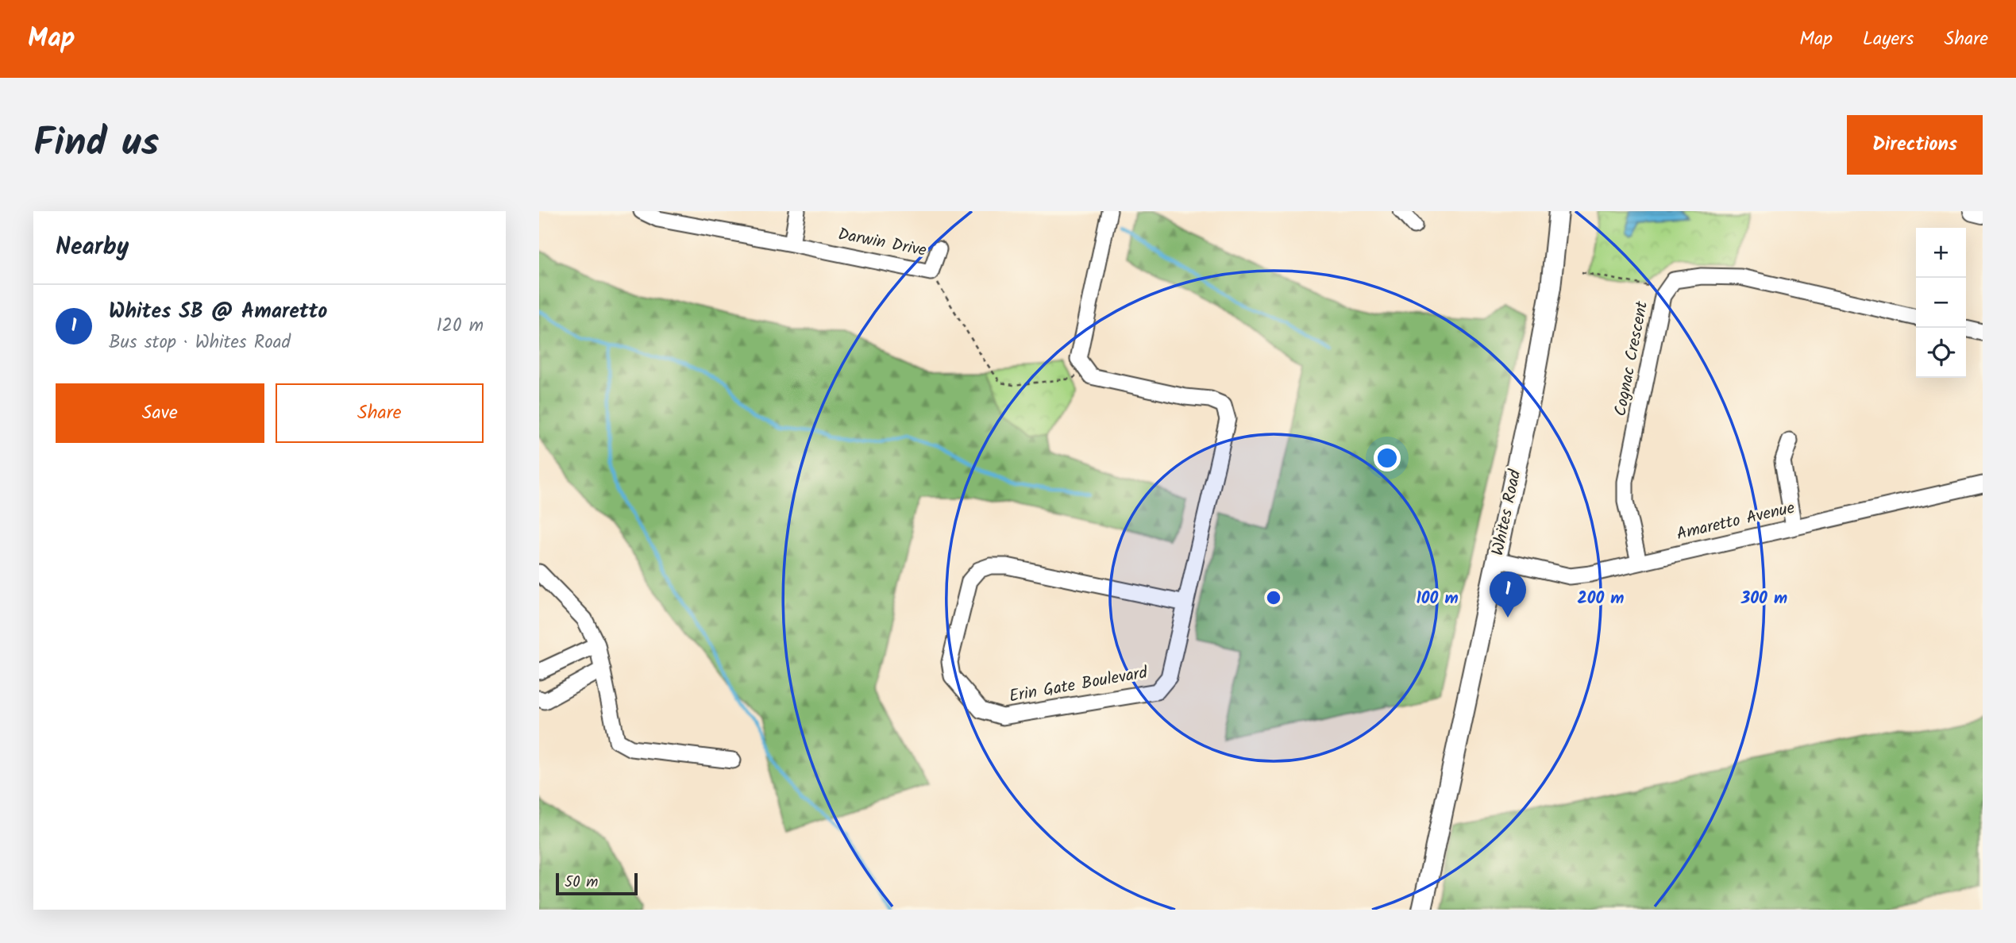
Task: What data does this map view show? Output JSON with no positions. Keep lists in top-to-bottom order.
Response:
{
  "streets": {
    "main road": ["Whites Road"],
    "street": [
      "Darwin Drive",
      "Cognac Crescent",
      "Amaretto Avenue",
      "Erin Gate Boulevard"
    ]
  },
  "crossings": [
    ["Cognac Crescent", "Amaretto Avenue"],
    ["Whites Road", "Amaretto Avenue"]
  ],
  "scale_bar": "50 m",
  "page": {
    "header": "Map",
    "nav": ["Map", "Layers", "Share"],
    "title": "Find us",
    "buttons": [
      "Directions",
      ["Save", "Share"]
    ],
    "heading": "Nearby",
    "map_buttons": ["+", "−"],
    "list": [
      {
        "mark": "1",
        "name": "Whites SB @ Amaretto",
        "note": "Bus stop · Whites Road",
        "value": "120 m"
      }
    ],
    "pins": "1",
    "scale": "50 m"
  },
  "rings": ["100 m", "200 m", "300 m"]
}
